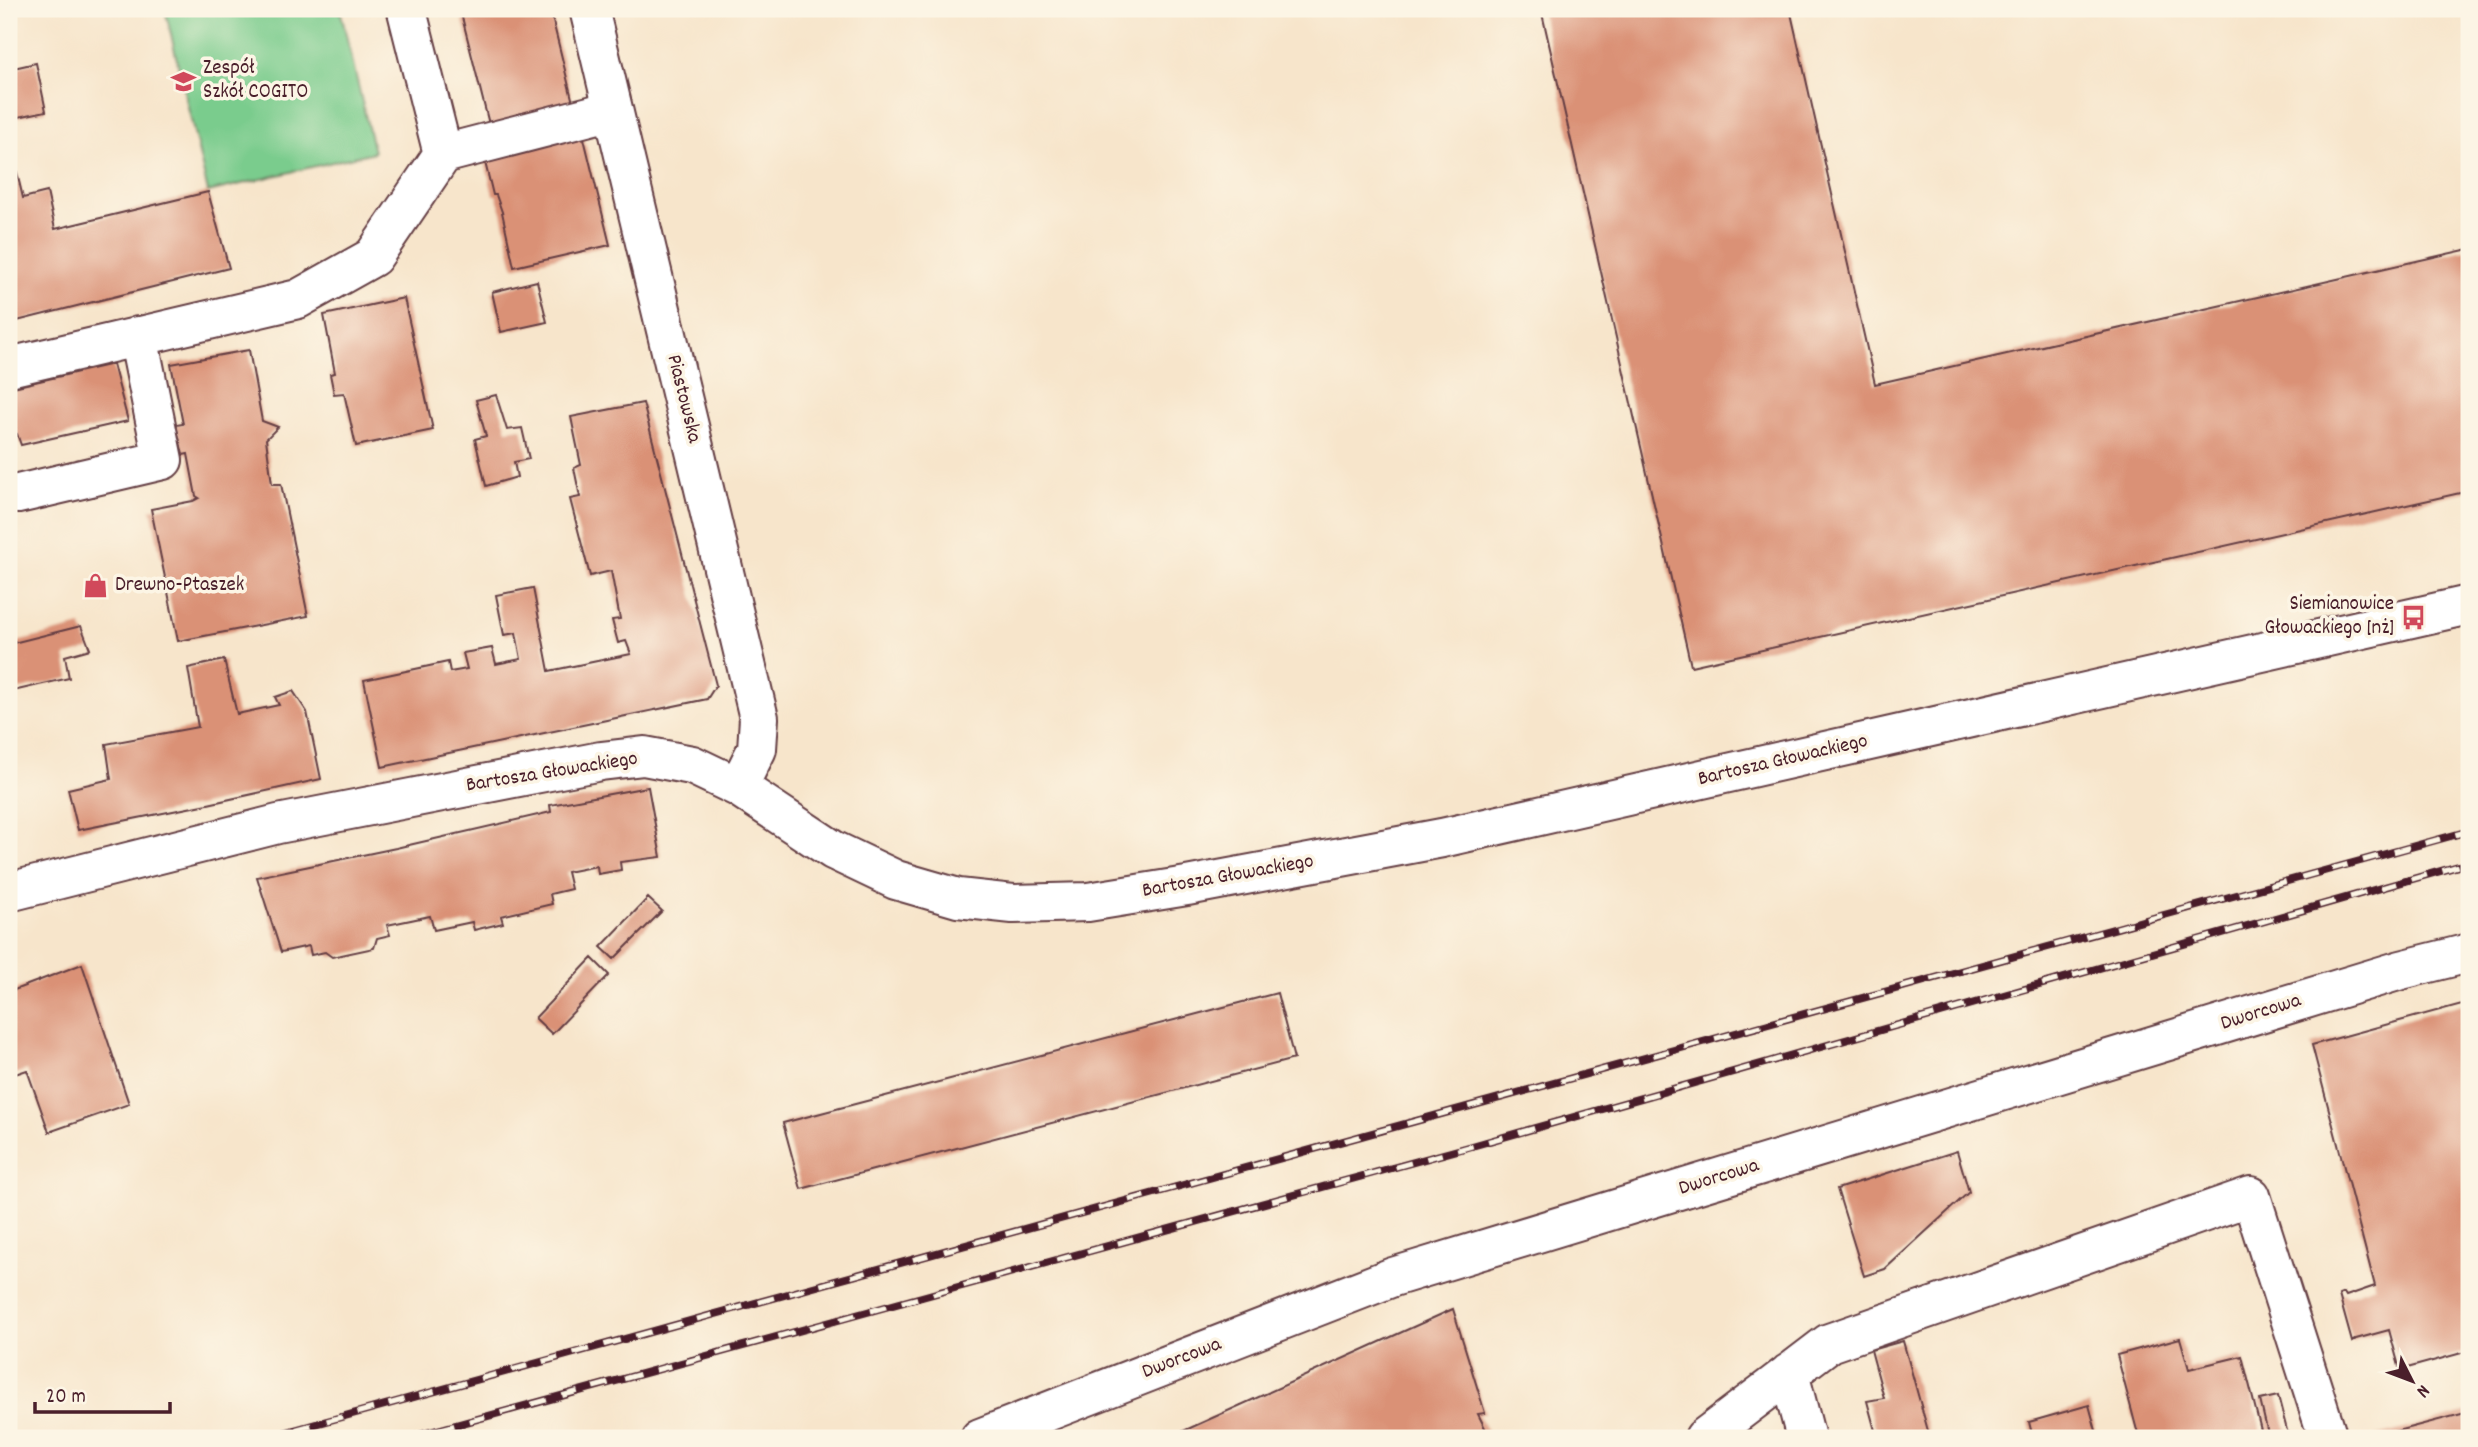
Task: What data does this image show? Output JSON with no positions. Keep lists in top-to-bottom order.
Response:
{
  "streets": {
    "street": ["Piastowska", "Bartosza Głowackiego", "Dworcowa"]
  },
  "crossings": [
    ["Piastowska", "Bartosza Głowackiego"]
  ],
  "places": {
    "school or university": ["Zespół Szkół COGITO"],
    "shop": ["Drewno-Ptaszek"],
    "bus stop": ["Siemianowice Głowackiego [nż]"]
  },
  "scale_bar": "20 m",
  "north": "bottom right"
}
